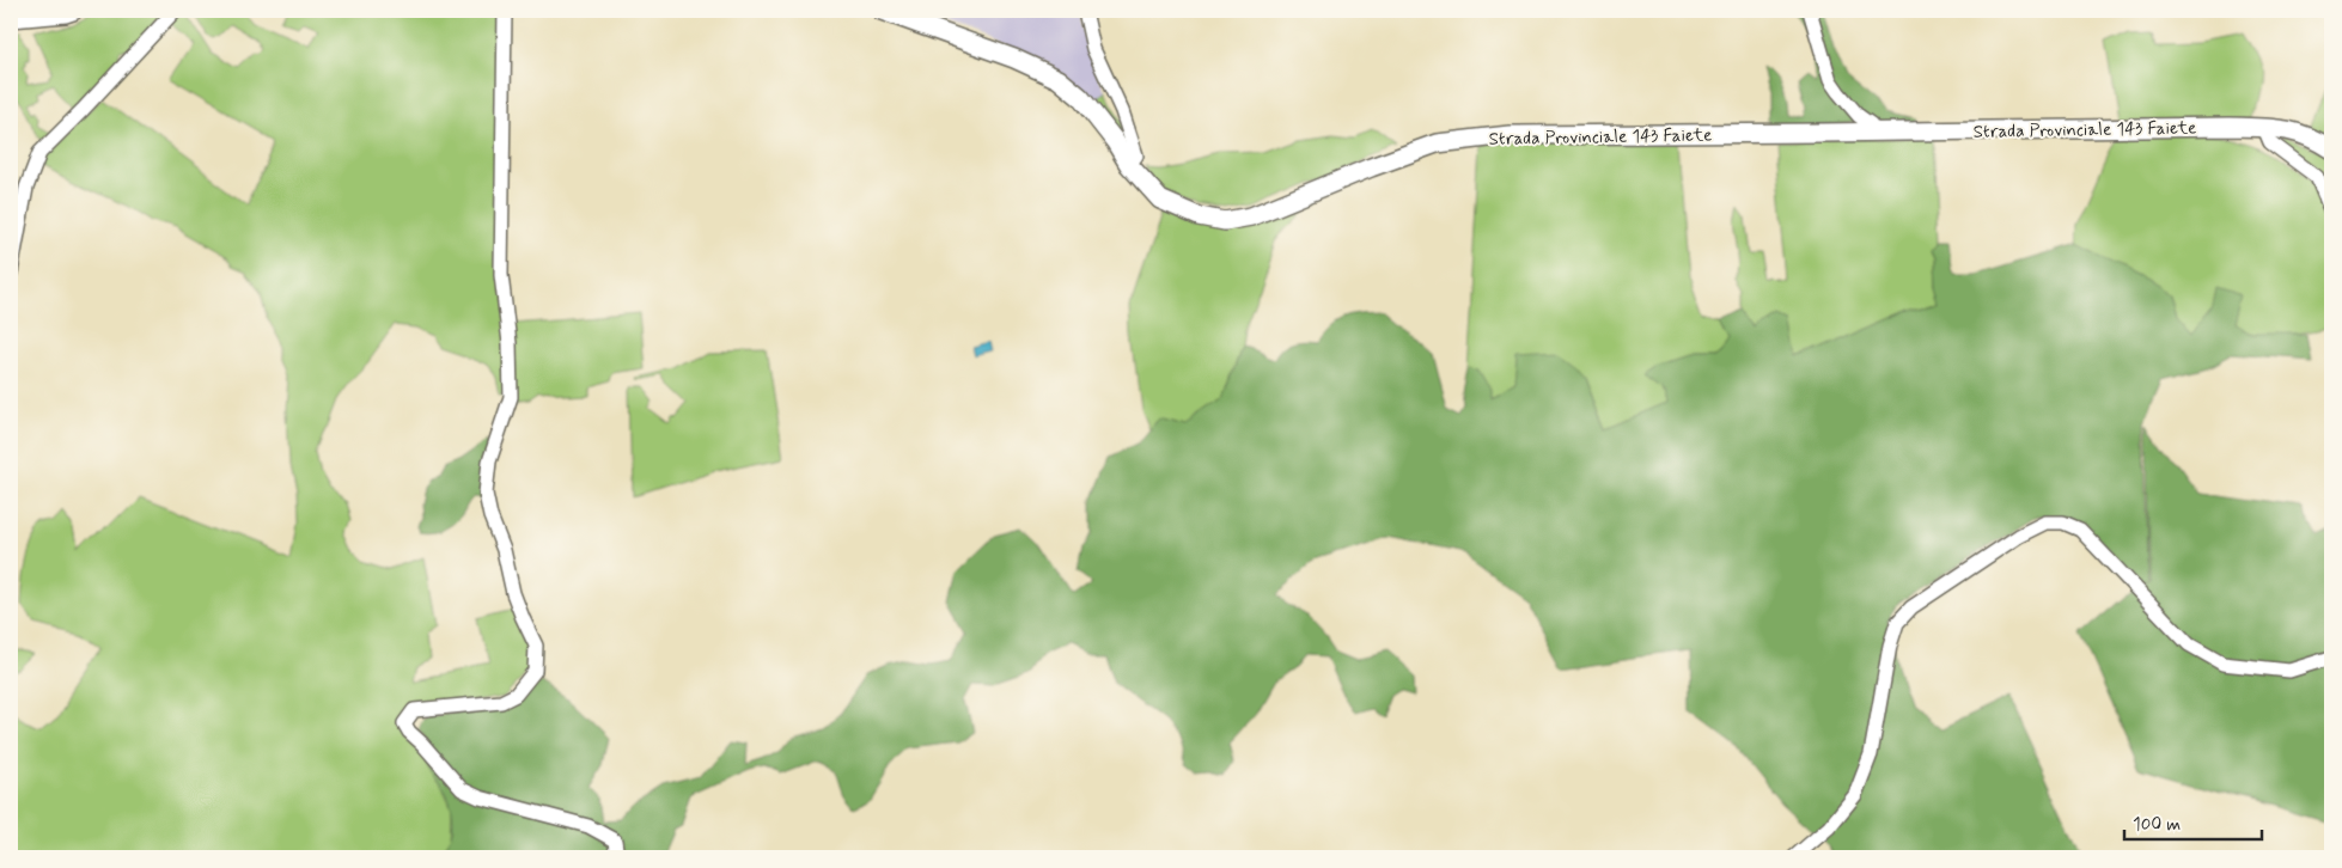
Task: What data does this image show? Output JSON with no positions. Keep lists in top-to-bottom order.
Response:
{
  "streets": {
    "main road": ["Strada Provinciale 143 Faiete"]
  },
  "scale_bar": "100 m"
}
